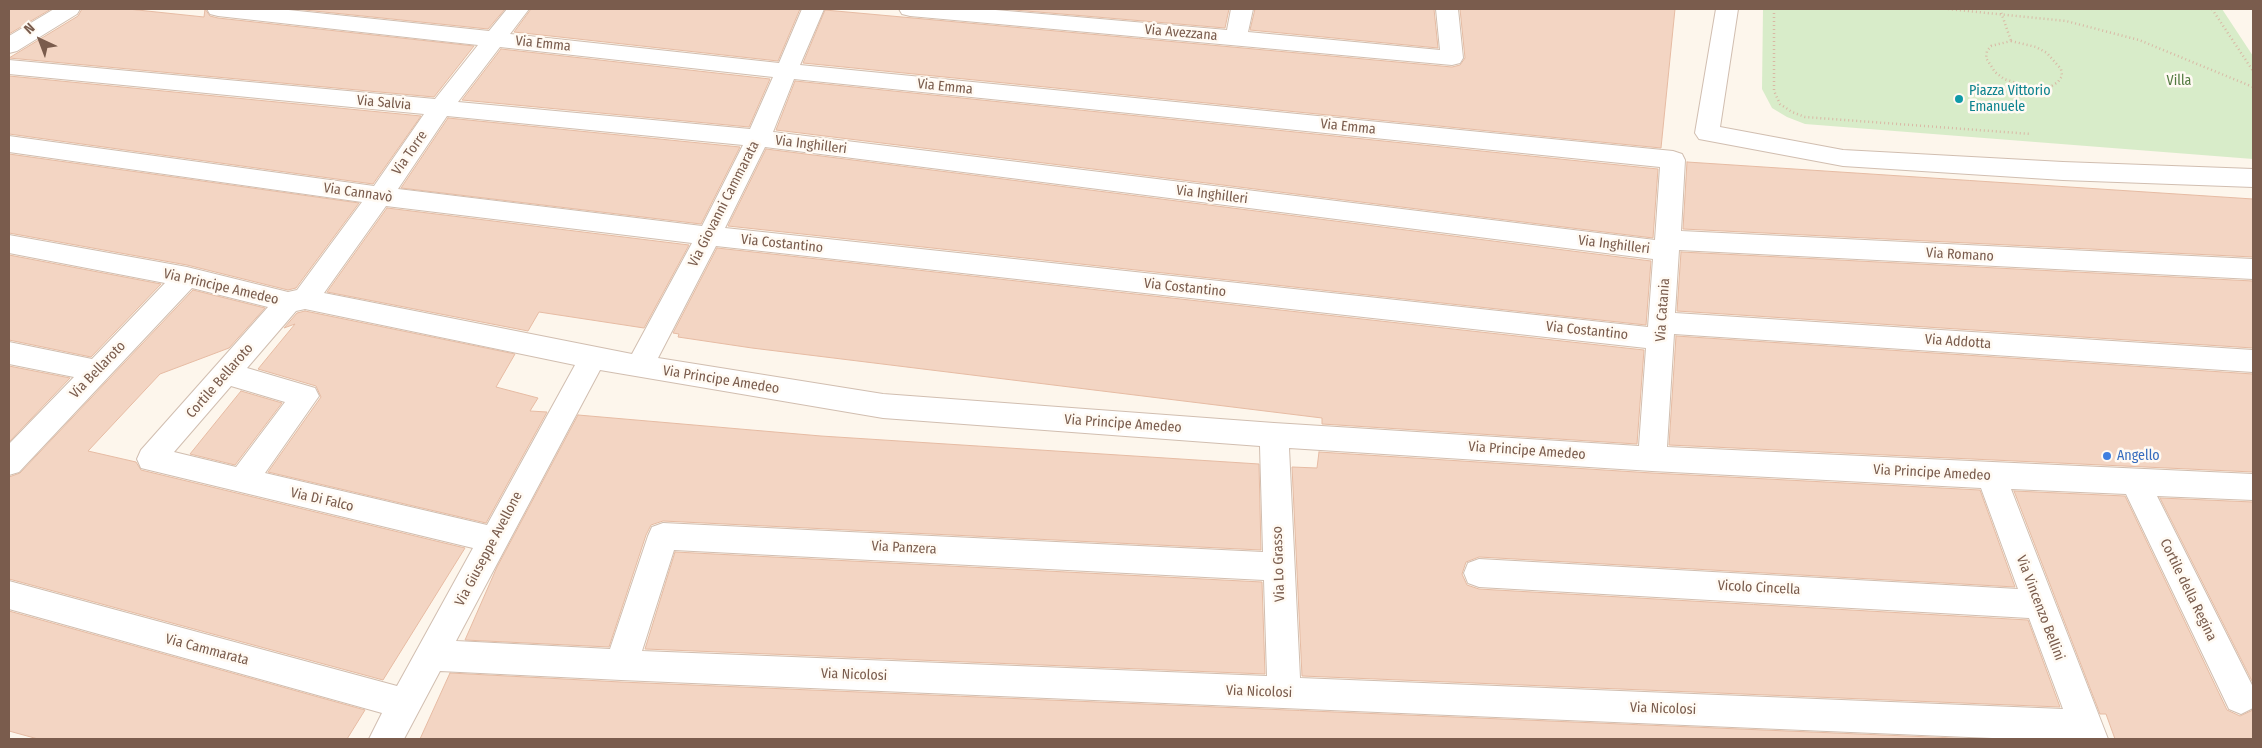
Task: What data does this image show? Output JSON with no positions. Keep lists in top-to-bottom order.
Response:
{
  "streets": {
    "street": [
      "Via Avezzana",
      "Via Emma",
      "Via Salvia",
      "Via Inghilleri",
      "Via Torre",
      "Via Cannavò",
      "Via Giovanni Cammarata",
      "Via Costantino",
      "Via Romano",
      "Via Principe Amedeo",
      "Via Catania",
      "Via Addotta",
      "Via Bellaroto",
      "Cortile Bellaroto",
      "Via Di Falco",
      "Via Panzera",
      "Via Giuseppe Avellone",
      "Via Lo Grasso",
      "Vicolo Cincella",
      "Cortile della Regina",
      "Via Vincenzo Bellini",
      "Via Cammarata",
      "Via Nicolosi"
    ]
  },
  "crossings": [
    ["Via Emma", "Via Torre"],
    ["Via Emma", "Via Giovanni Cammarata"],
    ["Via Emma", "Via Catania"],
    ["Via Salvia", "Via Inghilleri"],
    ["Via Salvia", "Via Torre"],
    ["Via Salvia", "Via Giovanni Cammarata"],
    ["Via Inghilleri", "Via Giovanni Cammarata"],
    ["Via Inghilleri", "Via Romano"],
    ["Via Inghilleri", "Via Catania"],
    ["Via Torre", "Via Cannavò"],
    ["Via Torre", "Via Principe Amedeo"],
    ["Via Torre", "Cortile Bellaroto"],
    ["Via Cannavò", "Via Giovanni Cammarata"],
    ["Via Cannavò", "Via Costantino"],
    ["Via Giovanni Cammarata", "Via Costantino"],
    ["Via Giovanni Cammarata", "Via Principe Amedeo"],
    ["Via Costantino", "Via Catania"],
    ["Via Costantino", "Via Addotta"],
    ["Via Romano", "Via Catania"],
    ["Via Principe Amedeo", "Via Catania"],
    ["Via Principe Amedeo", "Via Bellaroto"],
    ["Via Principe Amedeo", "Cortile Bellaroto"],
    ["Via Principe Amedeo", "Via Giuseppe Avellone"],
    ["Via Principe Amedeo", "Via Lo Grasso"],
    ["Via Principe Amedeo", "Cortile della Regina"],
    ["Via Principe Amedeo", "Via Vincenzo Bellini"],
    ["Via Catania", "Via Addotta"],
    ["Cortile Bellaroto", "Via Di Falco"],
    ["Via Di Falco", "Via Giuseppe Avellone"],
    ["Via Panzera", "Via Lo Grasso"],
    ["Via Panzera", "Via Nicolosi"],
    ["Via Giuseppe Avellone", "Via Cammarata"],
    ["Via Giuseppe Avellone", "Via Nicolosi"],
    ["Via Lo Grasso", "Via Nicolosi"],
    ["Vicolo Cincella", "Via Vincenzo Bellini"],
    ["Via Vincenzo Bellini", "Via Nicolosi"]
  ],
  "parks": ["Villa"],
  "places": ["Piazza Vittorio Emanuele", "Angello"],
  "north": "top left"
}
